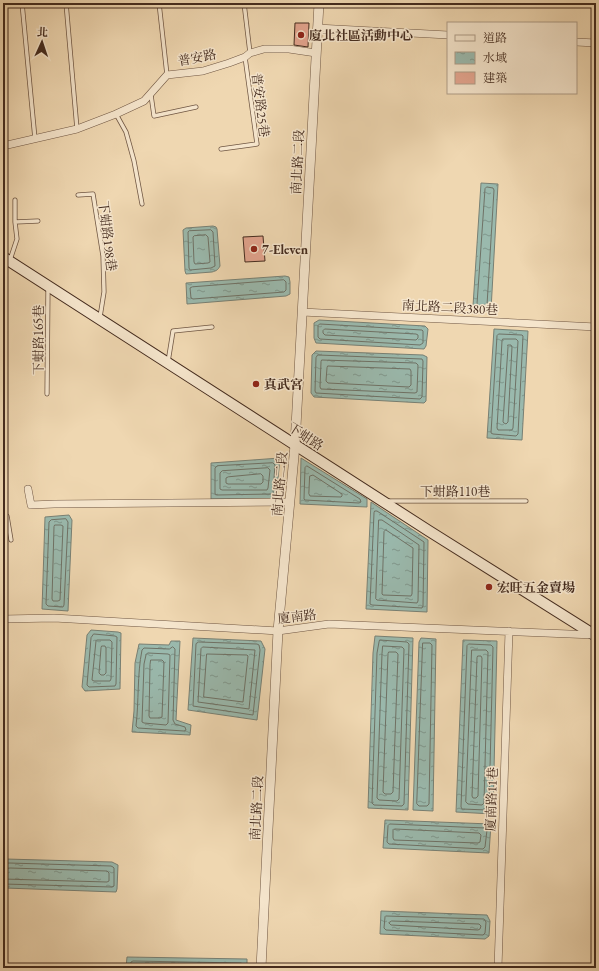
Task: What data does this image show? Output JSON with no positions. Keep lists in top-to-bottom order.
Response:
{
  "streets": {
    "main road": ["下蚶路"],
    "street": [
      "普安路",
      "南北路二段",
      "南北路二段380巷",
      "廈南路",
      "廈南路11巷"
    ],
    "lane": [
      "普安路25巷",
      "下蚶路198巷",
      "下蚶路165巷",
      "下蚶路110巷"
    ]
  },
  "crossings": [
    ["普安路", "普安路25巷"],
    ["普安路", "南北路二段"],
    ["南北路二段", "南北路二段380巷"],
    ["南北路二段", "下蚶路"],
    ["南北路二段", "廈南路"],
    ["下蚶路198巷", "下蚶路"],
    ["下蚶路165巷", "下蚶路"],
    ["下蚶路", "下蚶路110巷"],
    ["下蚶路", "廈南路"],
    ["廈南路", "廈南路11巷"]
  ],
  "places": [
    "廈北社區活動中心",
    "7-Eleven",
    "真武宮",
    "宏旺五金賣場"
  ],
  "legend": ["道路", "水域", "建築"],
  "north": "top"
}
